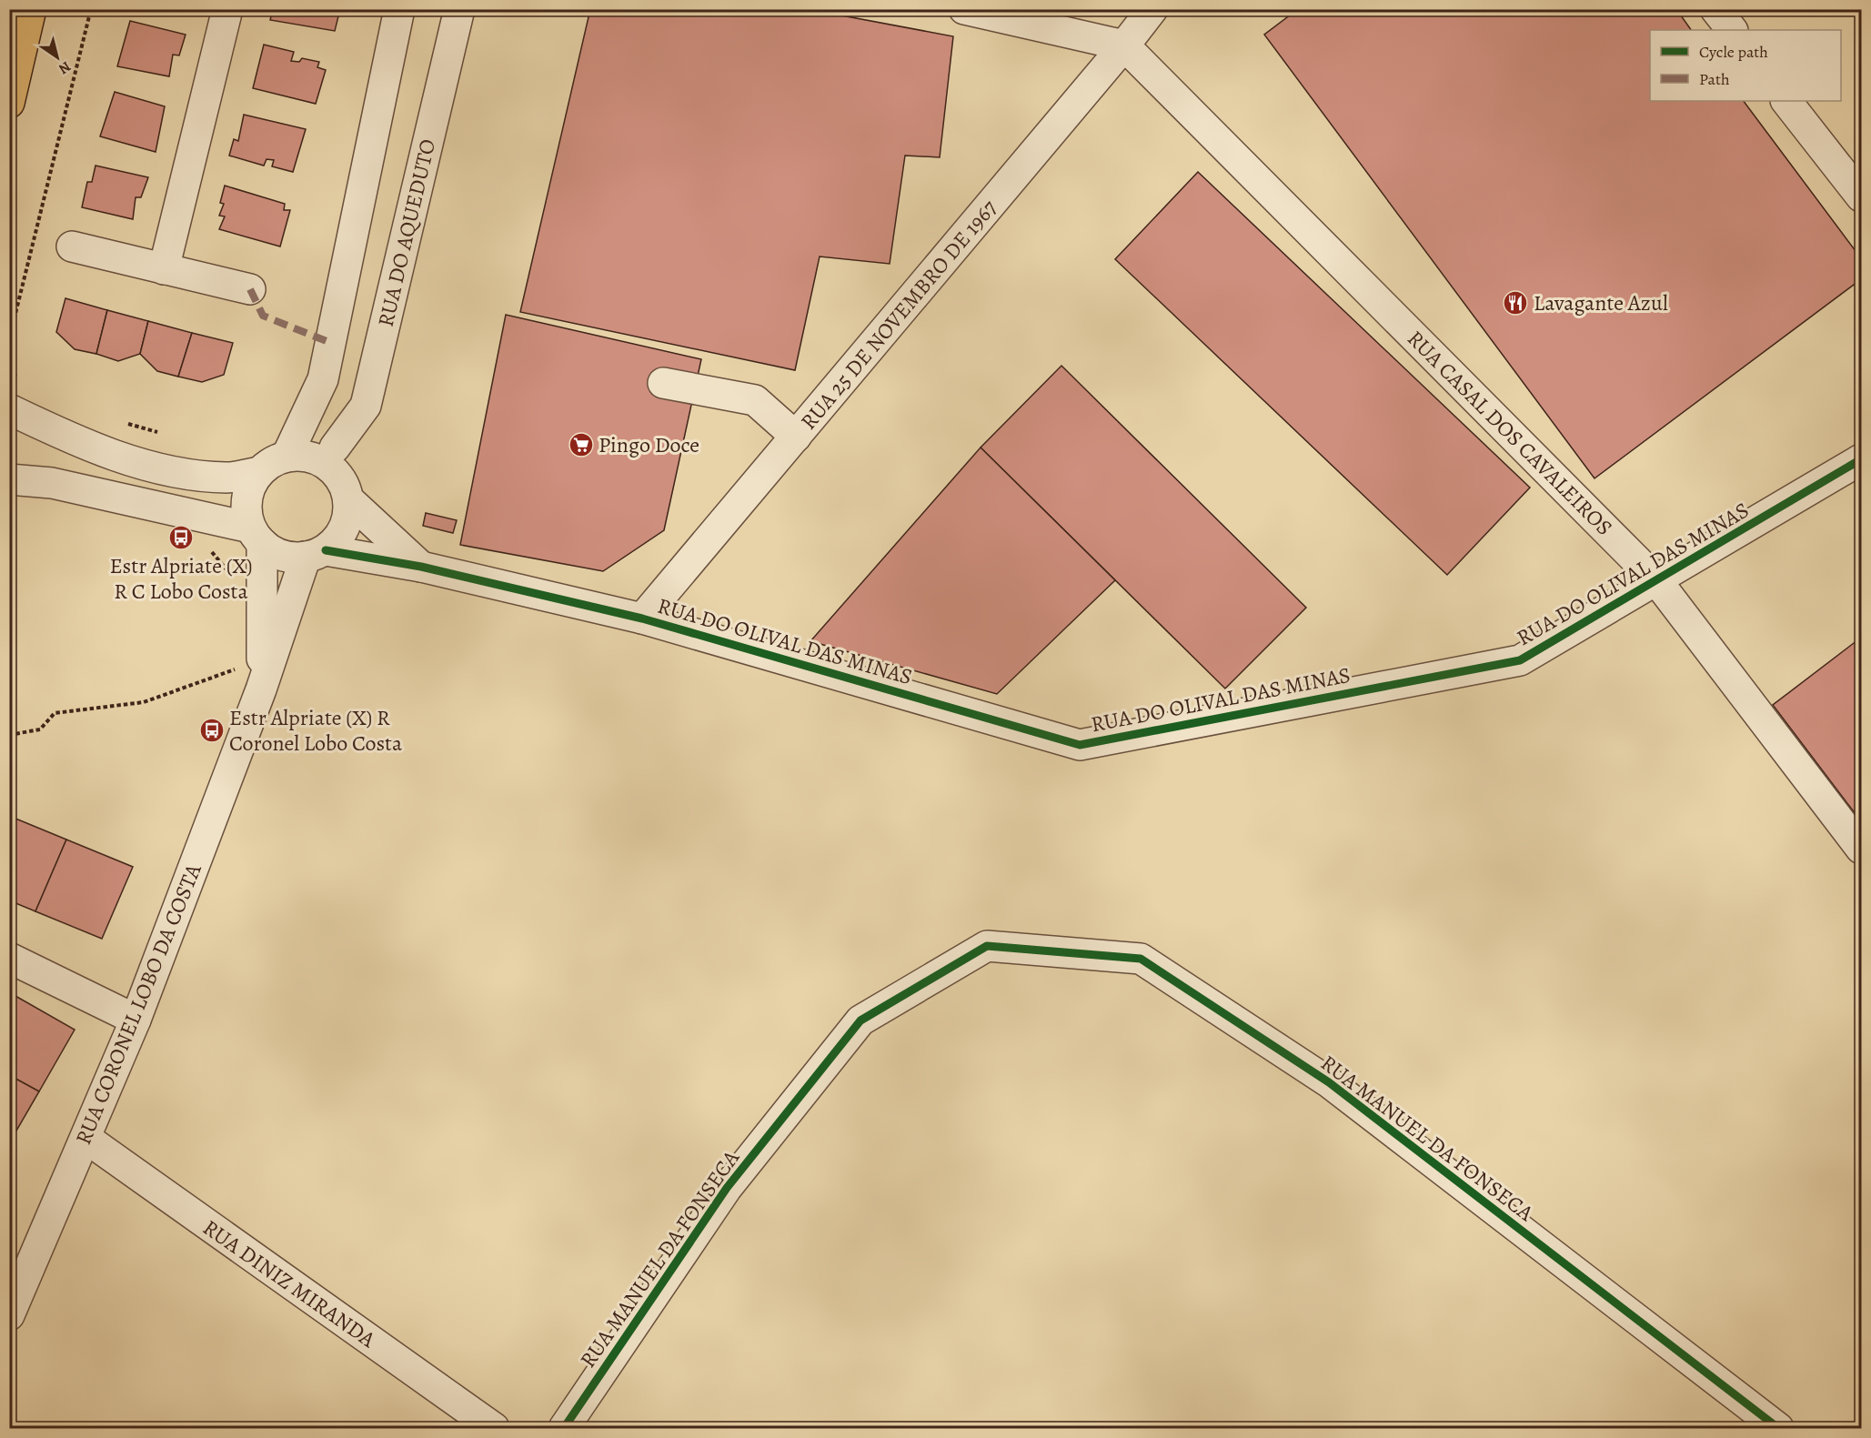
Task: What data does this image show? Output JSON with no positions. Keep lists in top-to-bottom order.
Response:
{
  "streets": {
    "street": [
      "RUA DO AQUEDUTO",
      "RUA 25 DE NOVEMBRO DE 1967",
      "RUA CASAL DOS CAVALEIROS",
      "RUA DO OLIVAL DAS MINAS",
      "RUA CORONEL LOBO DA COSTA",
      "RUA MANUEL DA FONSECA",
      "RUA DINIZ MIRANDA"
    ]
  },
  "crossings": [
    ["RUA 25 DE NOVEMBRO DE 1967", "RUA CASAL DOS CAVALEIROS"],
    ["RUA 25 DE NOVEMBRO DE 1967", "RUA DO OLIVAL DAS MINAS"],
    ["RUA CASAL DOS CAVALEIROS", "RUA DO OLIVAL DAS MINAS"],
    ["RUA DO OLIVAL DAS MINAS", "RUA CORONEL LOBO DA COSTA"],
    ["RUA CORONEL LOBO DA COSTA", "RUA DINIZ MIRANDA"]
  ],
  "places": {
    "restaurant": ["Lavagante Azul"],
    "supermarket": ["Pingo Doce"],
    "bus stop": ["Estr Alpriate (X) R C Lobo Costa", "Estr Alpriate (X) R Coronel Lobo Costa"]
  },
  "legend": ["Cycle path", "Path"],
  "north": "bottom right"
}
